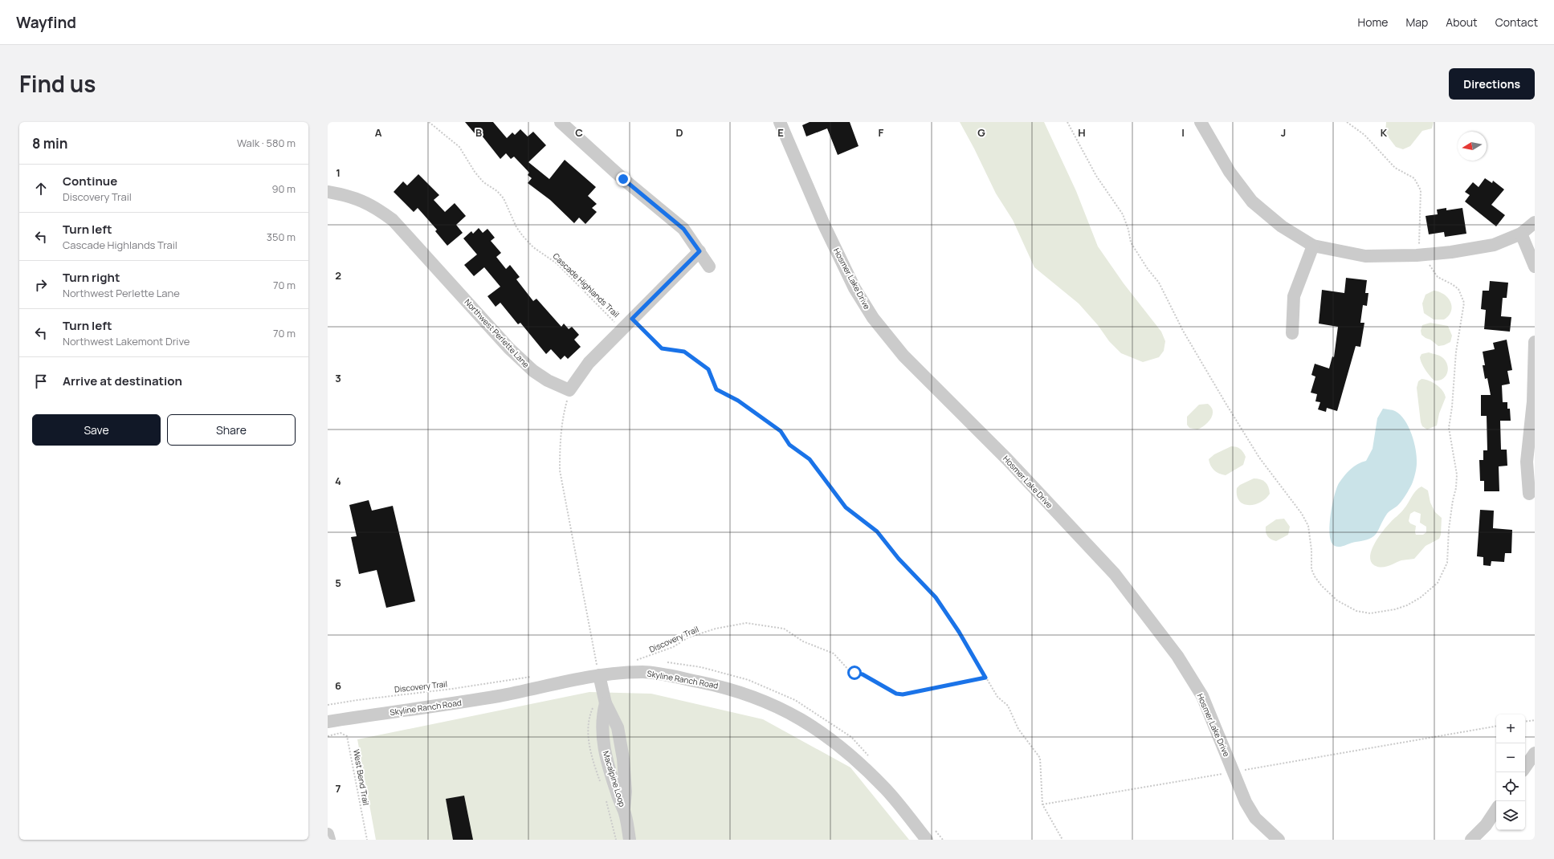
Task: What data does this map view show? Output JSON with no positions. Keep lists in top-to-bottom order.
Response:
{
  "streets": {
    "street": [
      "Hosmer Lake Drive",
      "Northwest Perlette Lane",
      "Skyline Ranch Road",
      "Macalpine Loop"
    ],
    "path": ["Cascade Highlands Trail", "Discovery Trail", "West Bend Trail"]
  },
  "crossings": [
    ["Skyline Ranch Road", "Macalpine Loop"]
  ],
  "north": "left",
  "page": {
    "header": "Wayfind",
    "nav": [
      "Home",
      "Map",
      "About",
      "Contact"
    ],
    "title": "Find us",
    "buttons": [
      "Directions",
      ["Save", "Share"]
    ],
    "heading": ["8 min", "Walk · 580 m"],
    "list": [
      ["Continue", "Discovery Trail", "90 m"],
      ["Turn left", "Cascade Highlands Trail", "350 m"],
      ["Turn right", "Northwest Perlette Lane", "70 m"],
      ["Turn left", "Northwest Lakemont Drive", "70 m"],
      "Arrive at destination"
    ],
    "map_buttons": ["+", "−"]
  },
  "grid": {
    "columns": [
      "A",
      "B",
      "C",
      "D",
      "E",
      "F",
      "G",
      "H",
      "I",
      "J",
      "K"
    ],
    "rows": [
      "1",
      "2",
      "3",
      "4",
      "5",
      "6",
      "7"
    ]
  }
}
